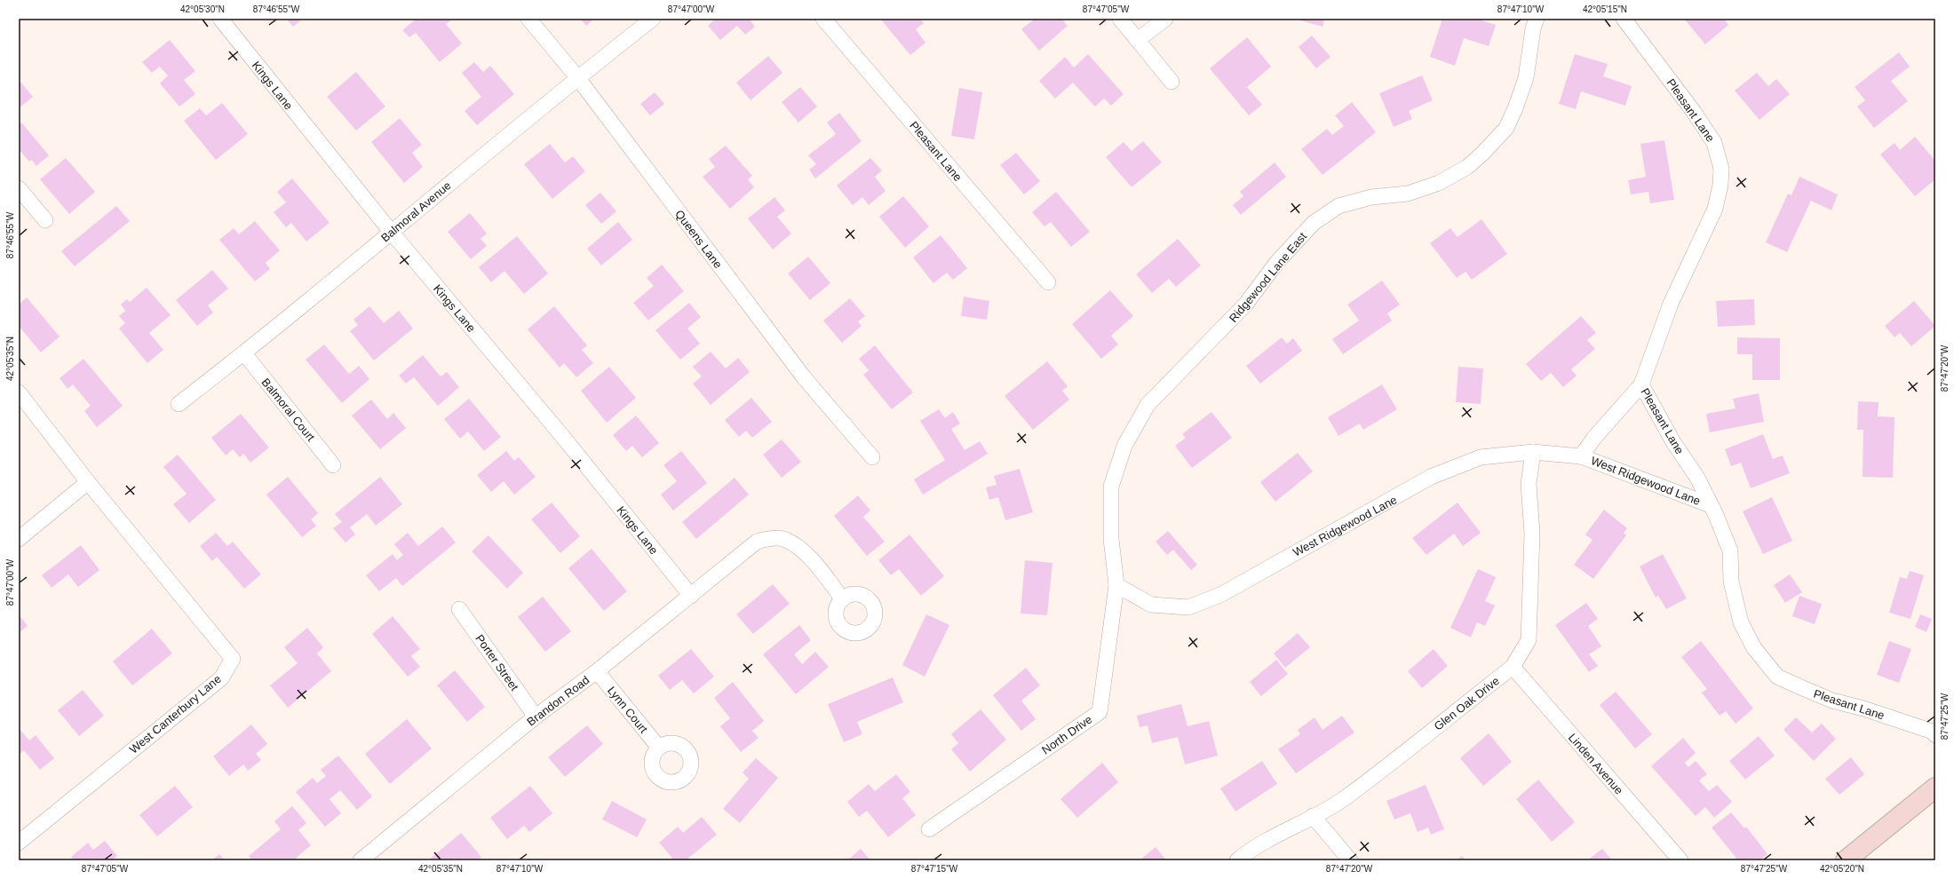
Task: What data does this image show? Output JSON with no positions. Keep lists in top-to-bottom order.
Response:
{
  "streets": {
    "street": [
      "Kings Lane",
      "Pleasant Lane",
      "Balmoral Avenue",
      "Queens Lane",
      "Ridgewood Lane East",
      "Balmoral Court",
      "West Ridgewood Lane",
      "Porter Street",
      "Brandon Road",
      "Glen Oak Drive",
      "Lynn Court",
      "West Canterbury Lane",
      "North Drive",
      "Linden Avenue"
    ]
  },
  "crossings": [
    ["Kings Lane", "Balmoral Avenue"],
    ["Kings Lane", "Brandon Road"],
    ["Pleasant Lane", "West Ridgewood Lane"],
    ["Balmoral Avenue", "Queens Lane"],
    ["Balmoral Avenue", "Balmoral Court"],
    ["Ridgewood Lane East", "West Ridgewood Lane"],
    ["Ridgewood Lane East", "North Drive"],
    ["West Ridgewood Lane", "Glen Oak Drive"],
    ["West Ridgewood Lane", "North Drive"],
    ["Porter Street", "Brandon Road"],
    ["Brandon Road", "Lynn Court"],
    ["Glen Oak Drive", "Linden Avenue"]
  ],
  "coordinates": [
    "42°05'30\"N",
    "87°46'55\"W",
    "87°47'00\"W",
    "87°47'05\"W",
    "87°47'10\"W",
    "42°05'15\"N",
    "42°05'35\"N",
    "87°47'20\"W",
    "87°47'25\"W",
    "87°47'15\"W",
    "42°05'20\"N"
  ]
}
